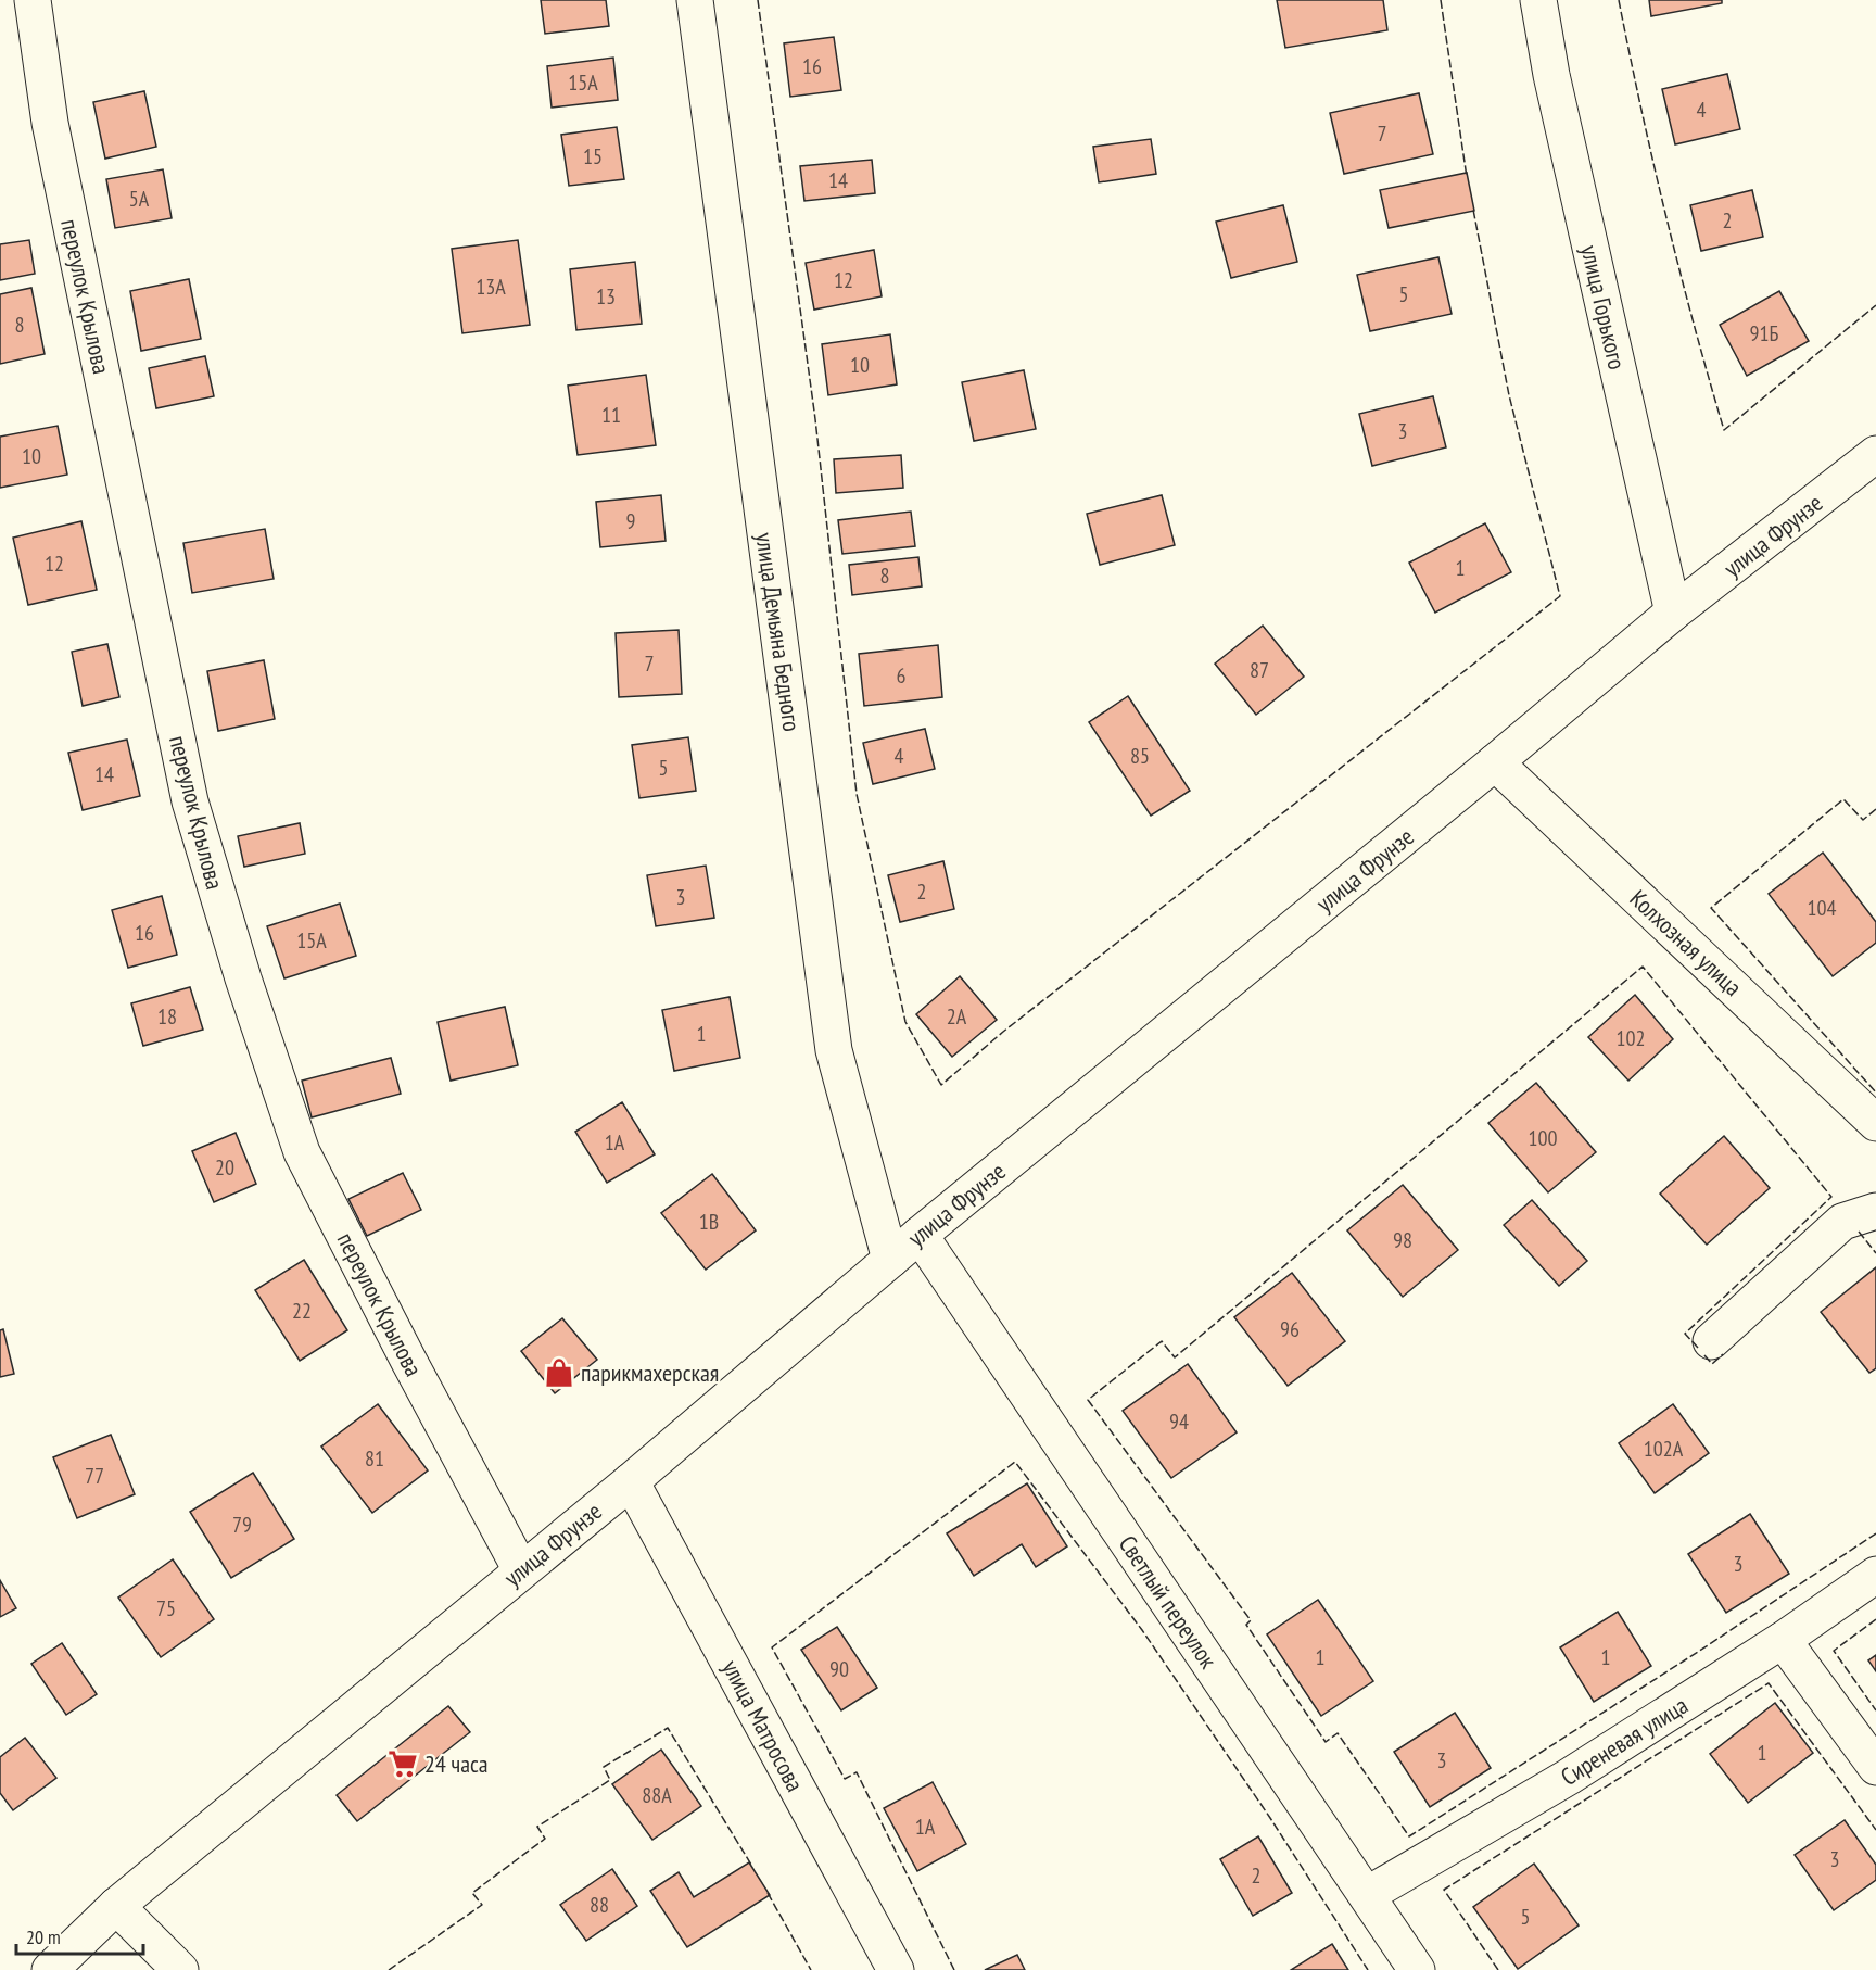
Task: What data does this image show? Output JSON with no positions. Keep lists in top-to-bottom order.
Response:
{
  "streets": {
    "street": [
      "переулок Крылова",
      "улица Горького",
      "улица Фрунзе",
      "улица Демьяна Бедного",
      "Колхозная улица",
      "Светлый переулок",
      "улица Матросова",
      "Сиреневая улица"
    ]
  },
  "crossings": [
    ["переулок Крылова", "улица Фрунзе"],
    ["улица Горького", "улица Фрунзе"],
    ["улица Фрунзе", "улица Демьяна Бедного"],
    ["улица Фрунзе", "Колхозная улица"],
    ["улица Фрунзе", "Светлый переулок"],
    ["улица Фрунзе", "улица Матросова"],
    ["Светлый переулок", "Сиреневая улица"]
  ],
  "places": {
    "shop": ["парикмахерская"],
    "supermarket": ["24 часа"]
  },
  "house_numbers": [
    "16",
    "15А",
    "4",
    "7",
    "15",
    "14",
    "5А",
    "2",
    "12",
    "13А",
    "5",
    "13",
    "8",
    "91Б",
    "10",
    "11",
    "3",
    "10",
    "9",
    "12",
    "1",
    "8",
    "7",
    "87",
    "6",
    "4",
    "85",
    "5",
    "14",
    "2",
    "3",
    "104",
    "16",
    "15А",
    "18",
    "2А",
    "1",
    "102",
    "100",
    "1А",
    "20",
    "1В",
    "98",
    "22",
    "96",
    "94",
    "102А",
    "81",
    "77",
    "79",
    "3",
    "75",
    "1",
    "1",
    "90",
    "1",
    "3",
    "88А",
    "1А",
    "3",
    "2",
    "88",
    "5"
  ],
  "scale_bar": "20 m"
}
